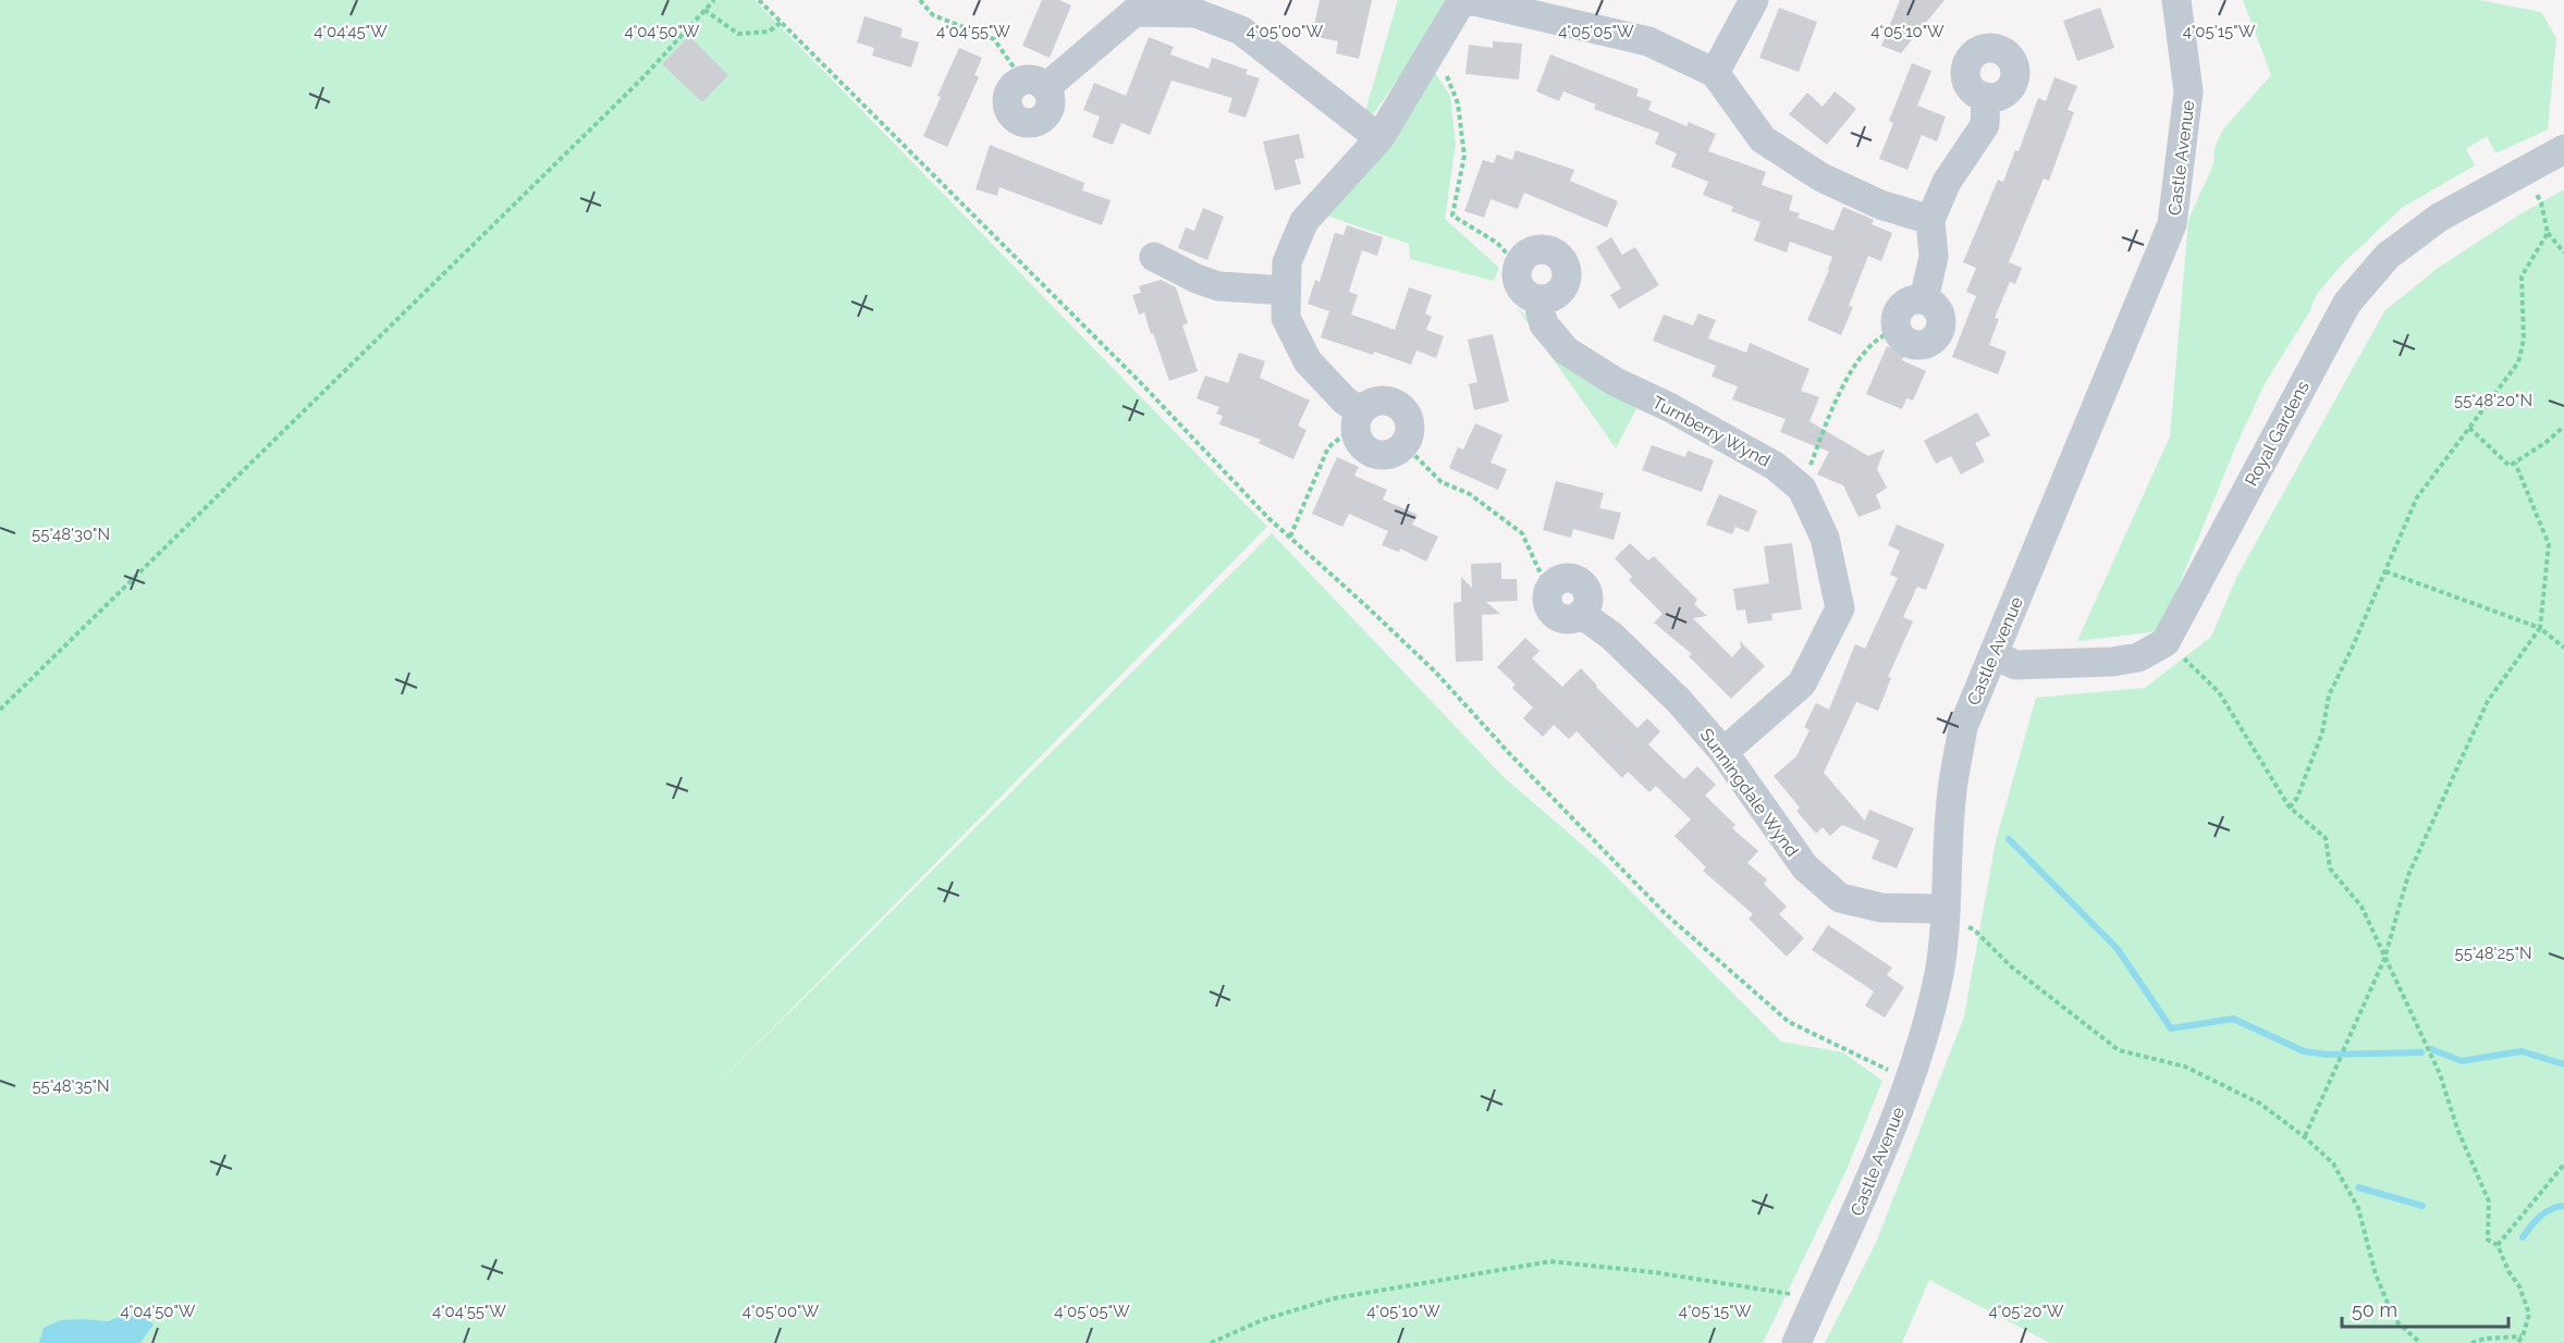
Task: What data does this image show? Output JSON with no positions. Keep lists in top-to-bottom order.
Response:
{
  "streets": {
    "street": [
      "Castle Avenue",
      "Turnberry Wynd",
      "Royal Gardens",
      "Sunningdale Wynd"
    ]
  },
  "crossings": [
    ["Castle Avenue", "Sunningdale Wynd"],
    ["Turnberry Wynd", "Sunningdale Wynd"]
  ],
  "scale_bar": "50 m",
  "coordinates": [
    "4°05'05\"W",
    "4°05'10\"W",
    "4°04'45\"W",
    "4°04'50\"W",
    "4°04'55\"W",
    "4°05'00\"W",
    "4°05'15\"W",
    "55°48'20\"N",
    "55°48'30\"N",
    "55°48'25\"N",
    "55°48'35\"N",
    "4°05'20\"W"
  ]
}
